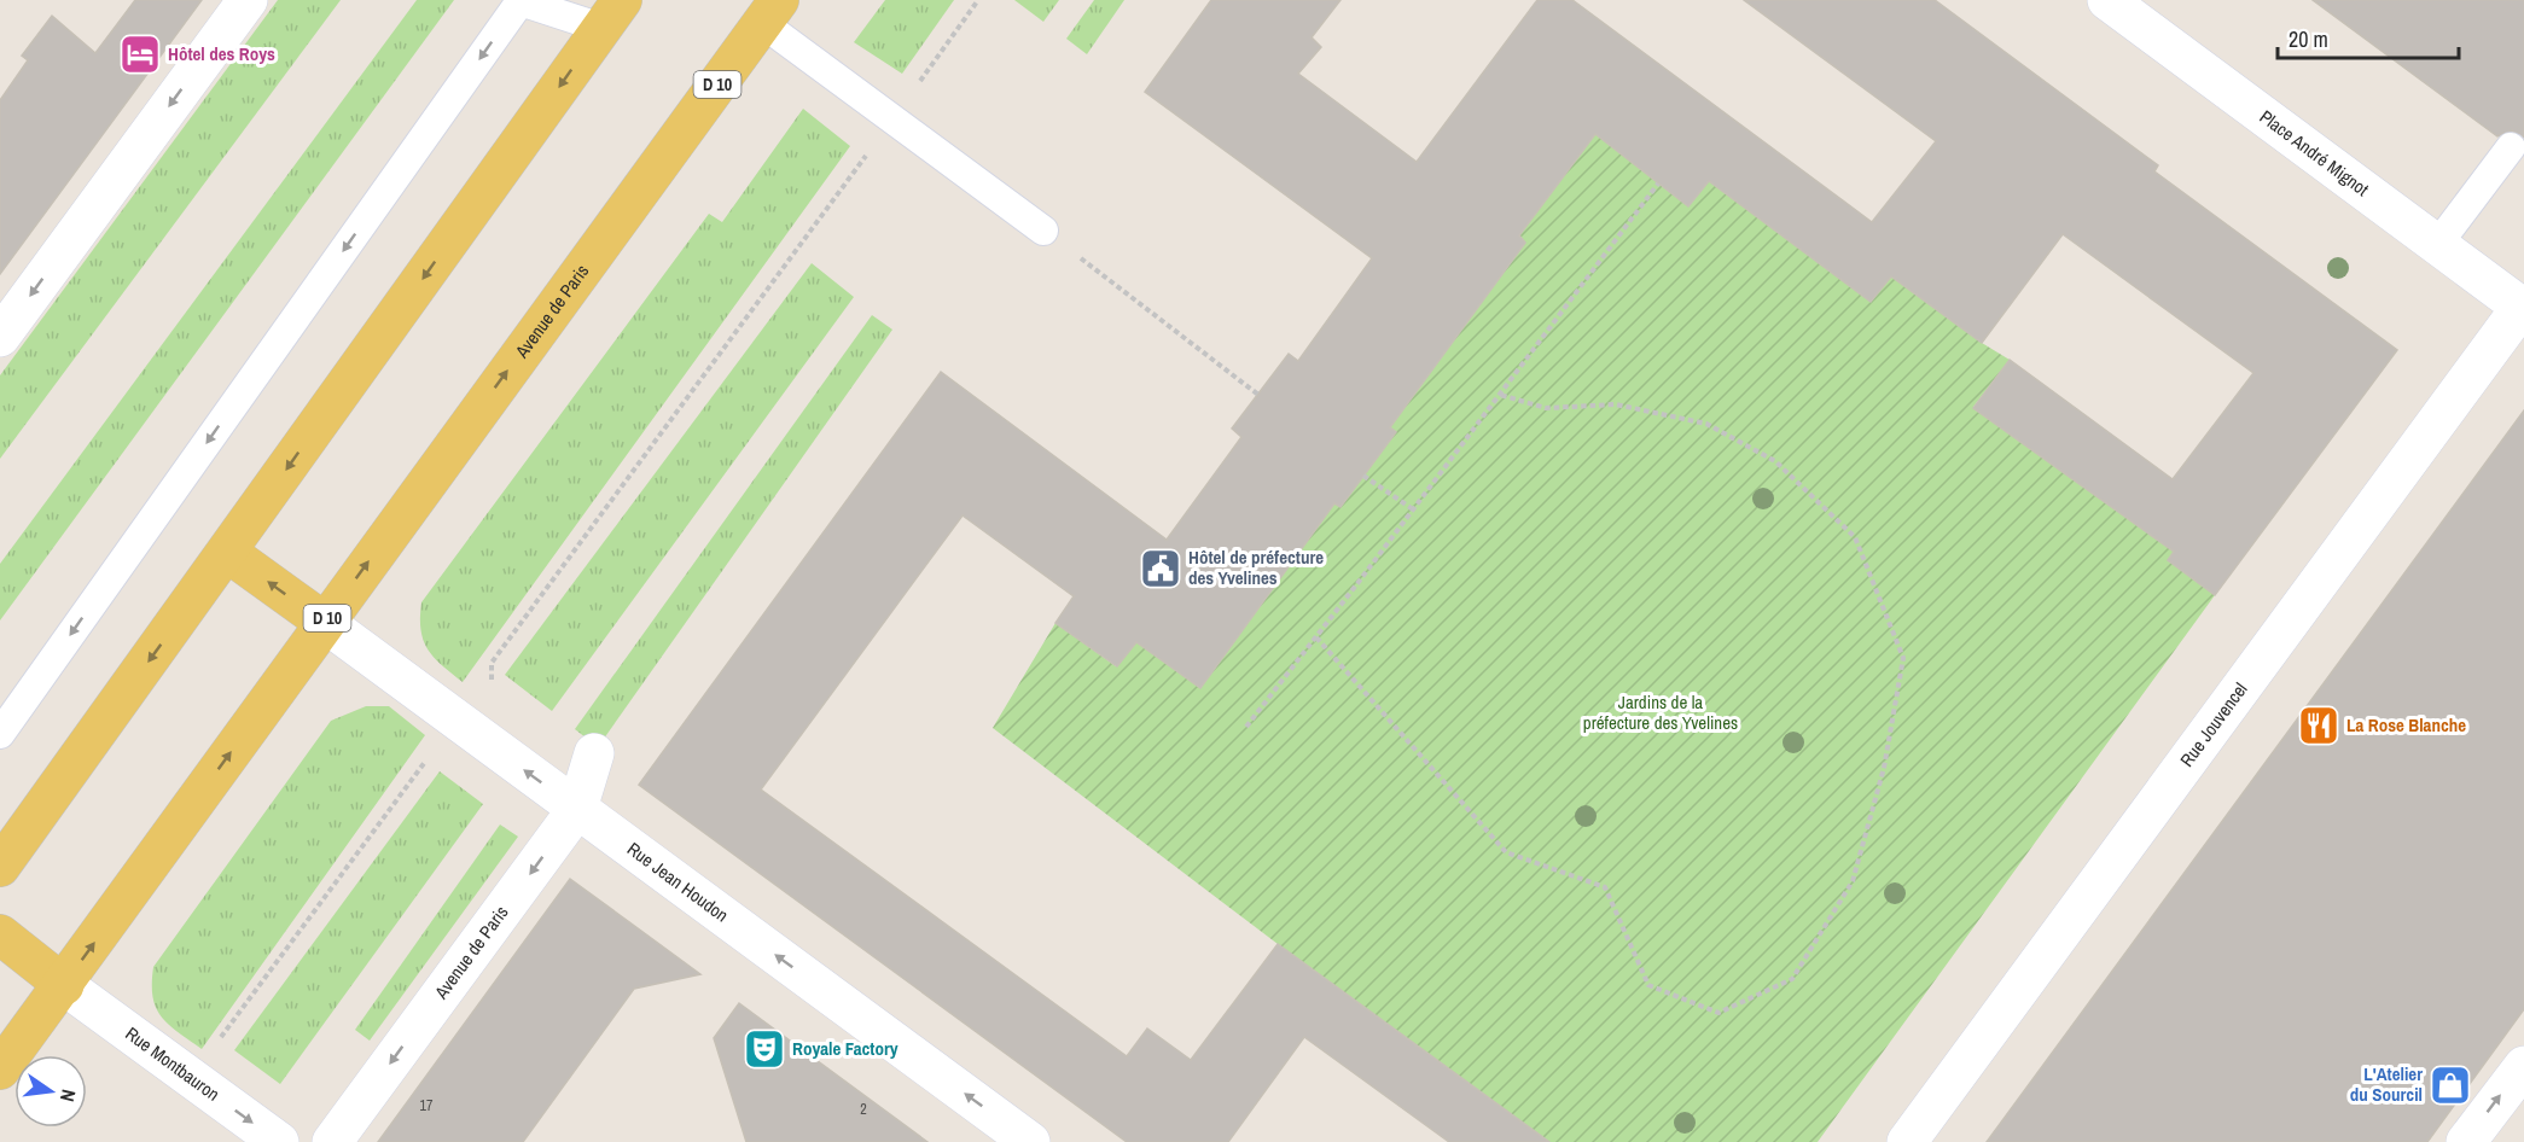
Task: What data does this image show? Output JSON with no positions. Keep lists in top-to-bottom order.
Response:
{
  "streets": {
    "main road": ["D 10", "Avenue de Paris"],
    "street": [
      "Place André Mignot",
      "Rue Jouvencel",
      "Rue Jean Houdon",
      "Rue Montbauron"
    ]
  },
  "crossings": [
    ["D 10", "Avenue de Paris"],
    ["D 10", "Rue Jean Houdon"],
    ["Place André Mignot", "Rue Jouvencel"],
    ["Avenue de Paris", "Rue Jean Houdon"],
    ["Avenue de Paris", "Rue Montbauron"]
  ],
  "one_way": ["Rue Jean Houdon"],
  "parks": ["Jardins de la préfecture des Yvelines"],
  "places": {
    "hotel": ["Hôtel des Roys"],
    "public building": ["Hôtel de préfecture des Yvelines"],
    "restaurant": ["La Rose Blanche"],
    "theatre": ["Royale Factory"],
    "shop": ["L'Atelier du Sourcil"]
  },
  "house_numbers": ["17", "2"],
  "scale_bar": "20 m",
  "north": "right"
}
